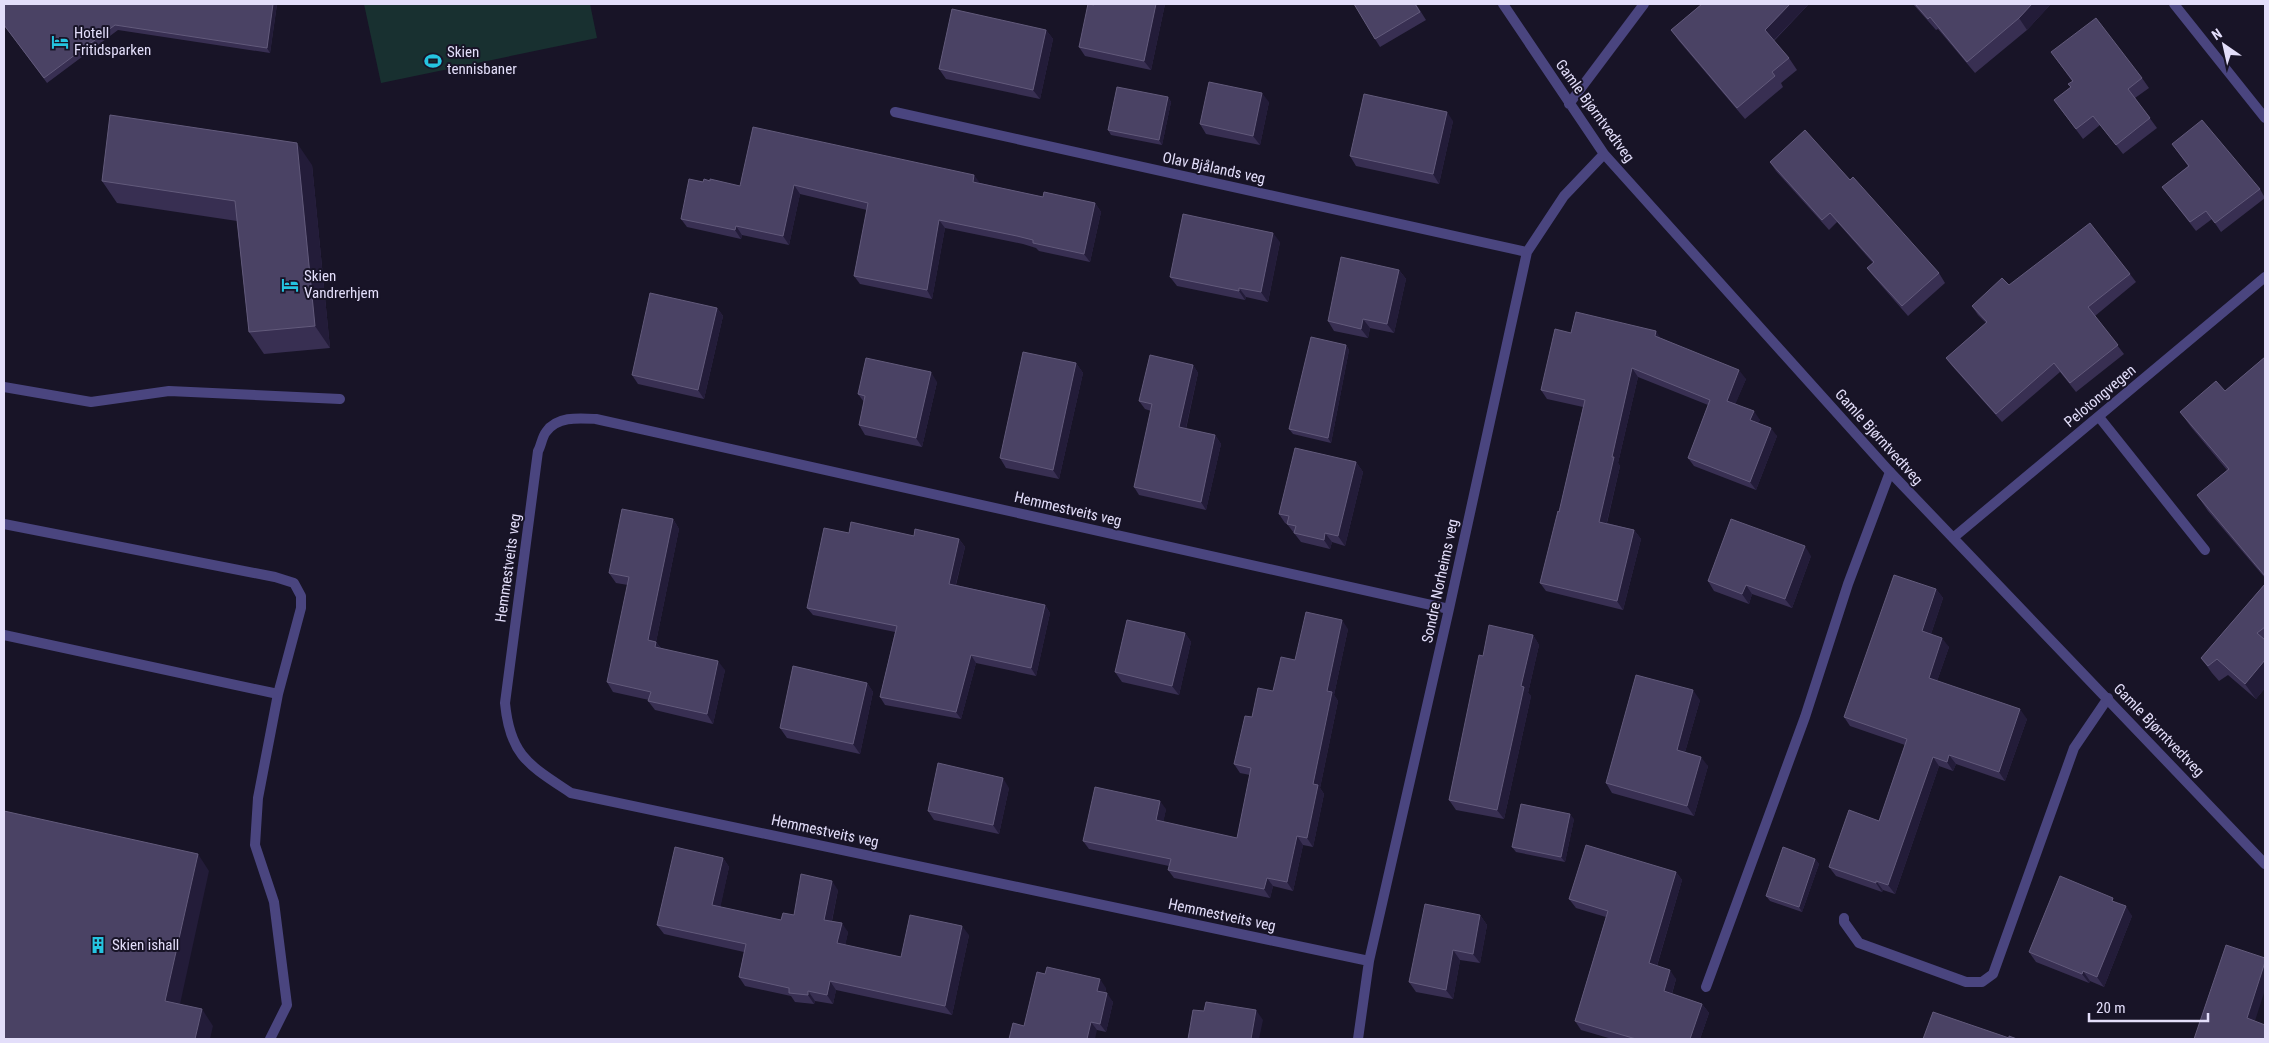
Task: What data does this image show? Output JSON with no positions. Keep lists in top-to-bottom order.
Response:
{
  "streets": {
    "street": [
      "Gamle Bjørntvedtveg",
      "Olav Bjålands veg",
      "Pelotongvegen",
      "Hemmestveits veg",
      "Sondre Norheims veg"
    ]
  },
  "crossings": [
    ["Gamle Bjørntvedtveg", "Pelotongvegen"],
    ["Gamle Bjørntvedtveg", "Sondre Norheims veg"],
    ["Olav Bjålands veg", "Sondre Norheims veg"],
    ["Hemmestveits veg", "Sondre Norheims veg"]
  ],
  "places": {
    "hotel": ["Hotell Fritidsparken", "Skien Vandrerhjem"],
    "sports": ["Skien tennisbaner"],
    "building": ["Skien ishall"]
  },
  "scale_bar": "20 m",
  "north": "top left"
}
